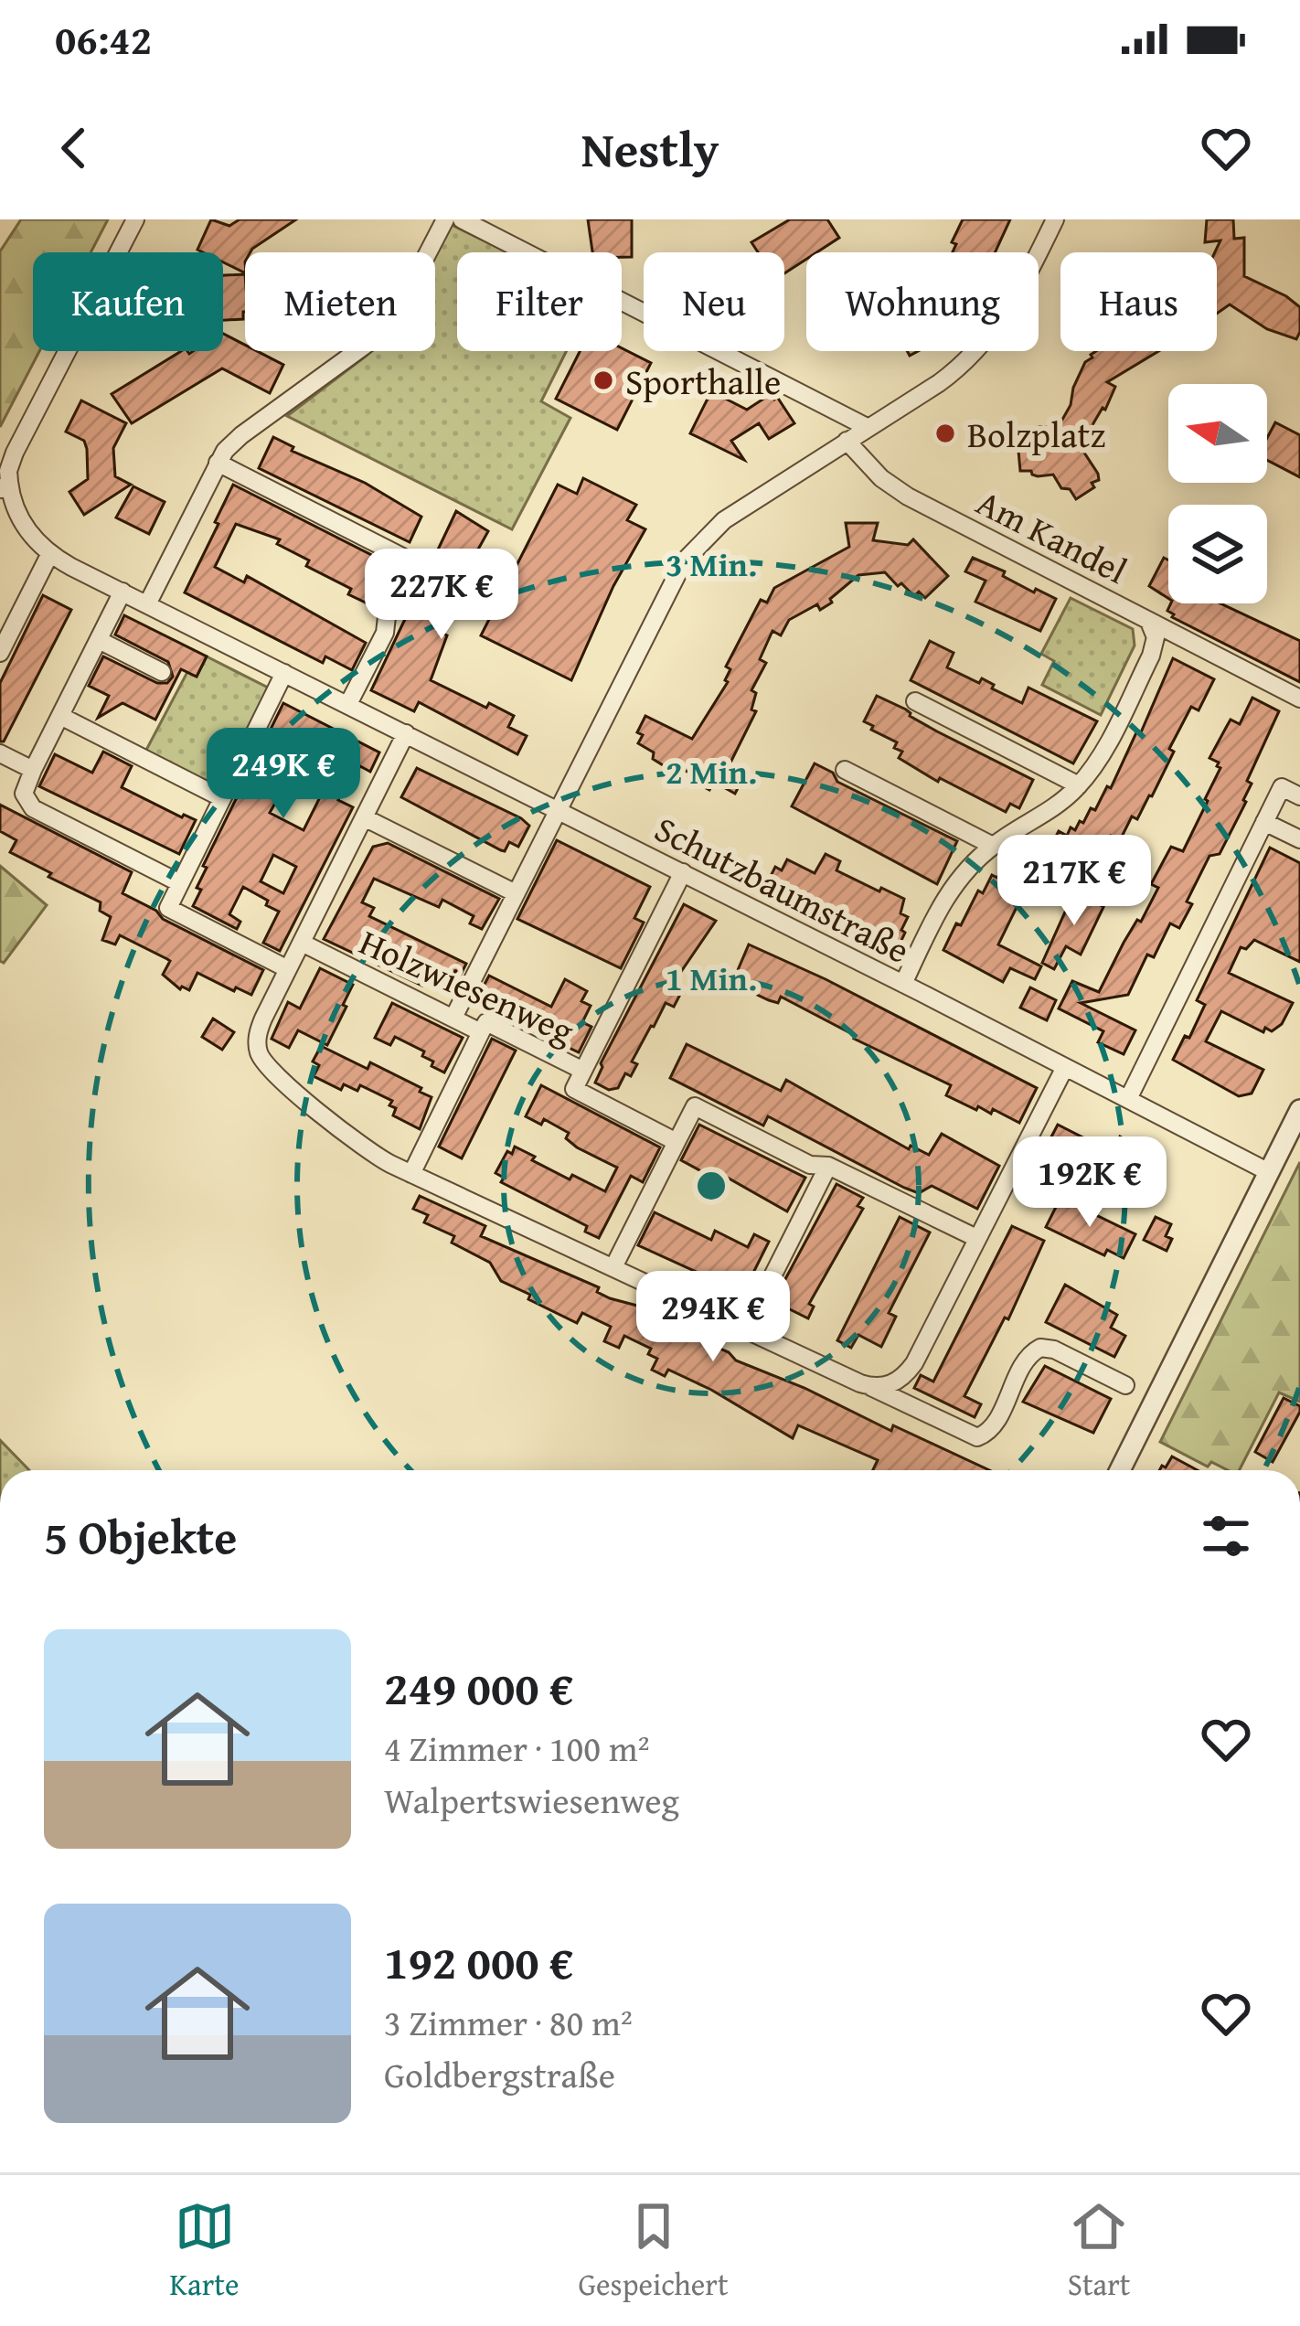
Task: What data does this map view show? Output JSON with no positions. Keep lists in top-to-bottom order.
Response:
{
  "streets": {
    "street": ["Am Kandel", "Schutzbaumstraße", "Holzwiesenweg"]
  },
  "places": ["Sporthalle", "Bolzplatz"],
  "north": "left",
  "page": {
    "status": "06:42",
    "header": "Nestly",
    "chip": [
      "Kaufen",
      "Mieten",
      "Filter",
      "Neu",
      "Wohnung",
      "Haus"
    ],
    "price": [
      "227K €",
      "249K €",
      "217K €",
      "192K €",
      "294K €"
    ],
    "heading": "5 Objekte",
    "list": [
      {
        "name": "249 000 €",
        "note": "4 Zimmer · 100 m² · Walpertswiesenweg"
      },
      {
        "name": "192 000 €",
        "note": "3 Zimmer · 80 m² · Goldbergstraße"
      }
    ],
    "tabs": ["Karte", "Gespeichert", "Start"]
  },
  "rings": ["3 Min.", "2 Min.", "1 Min."]
}
